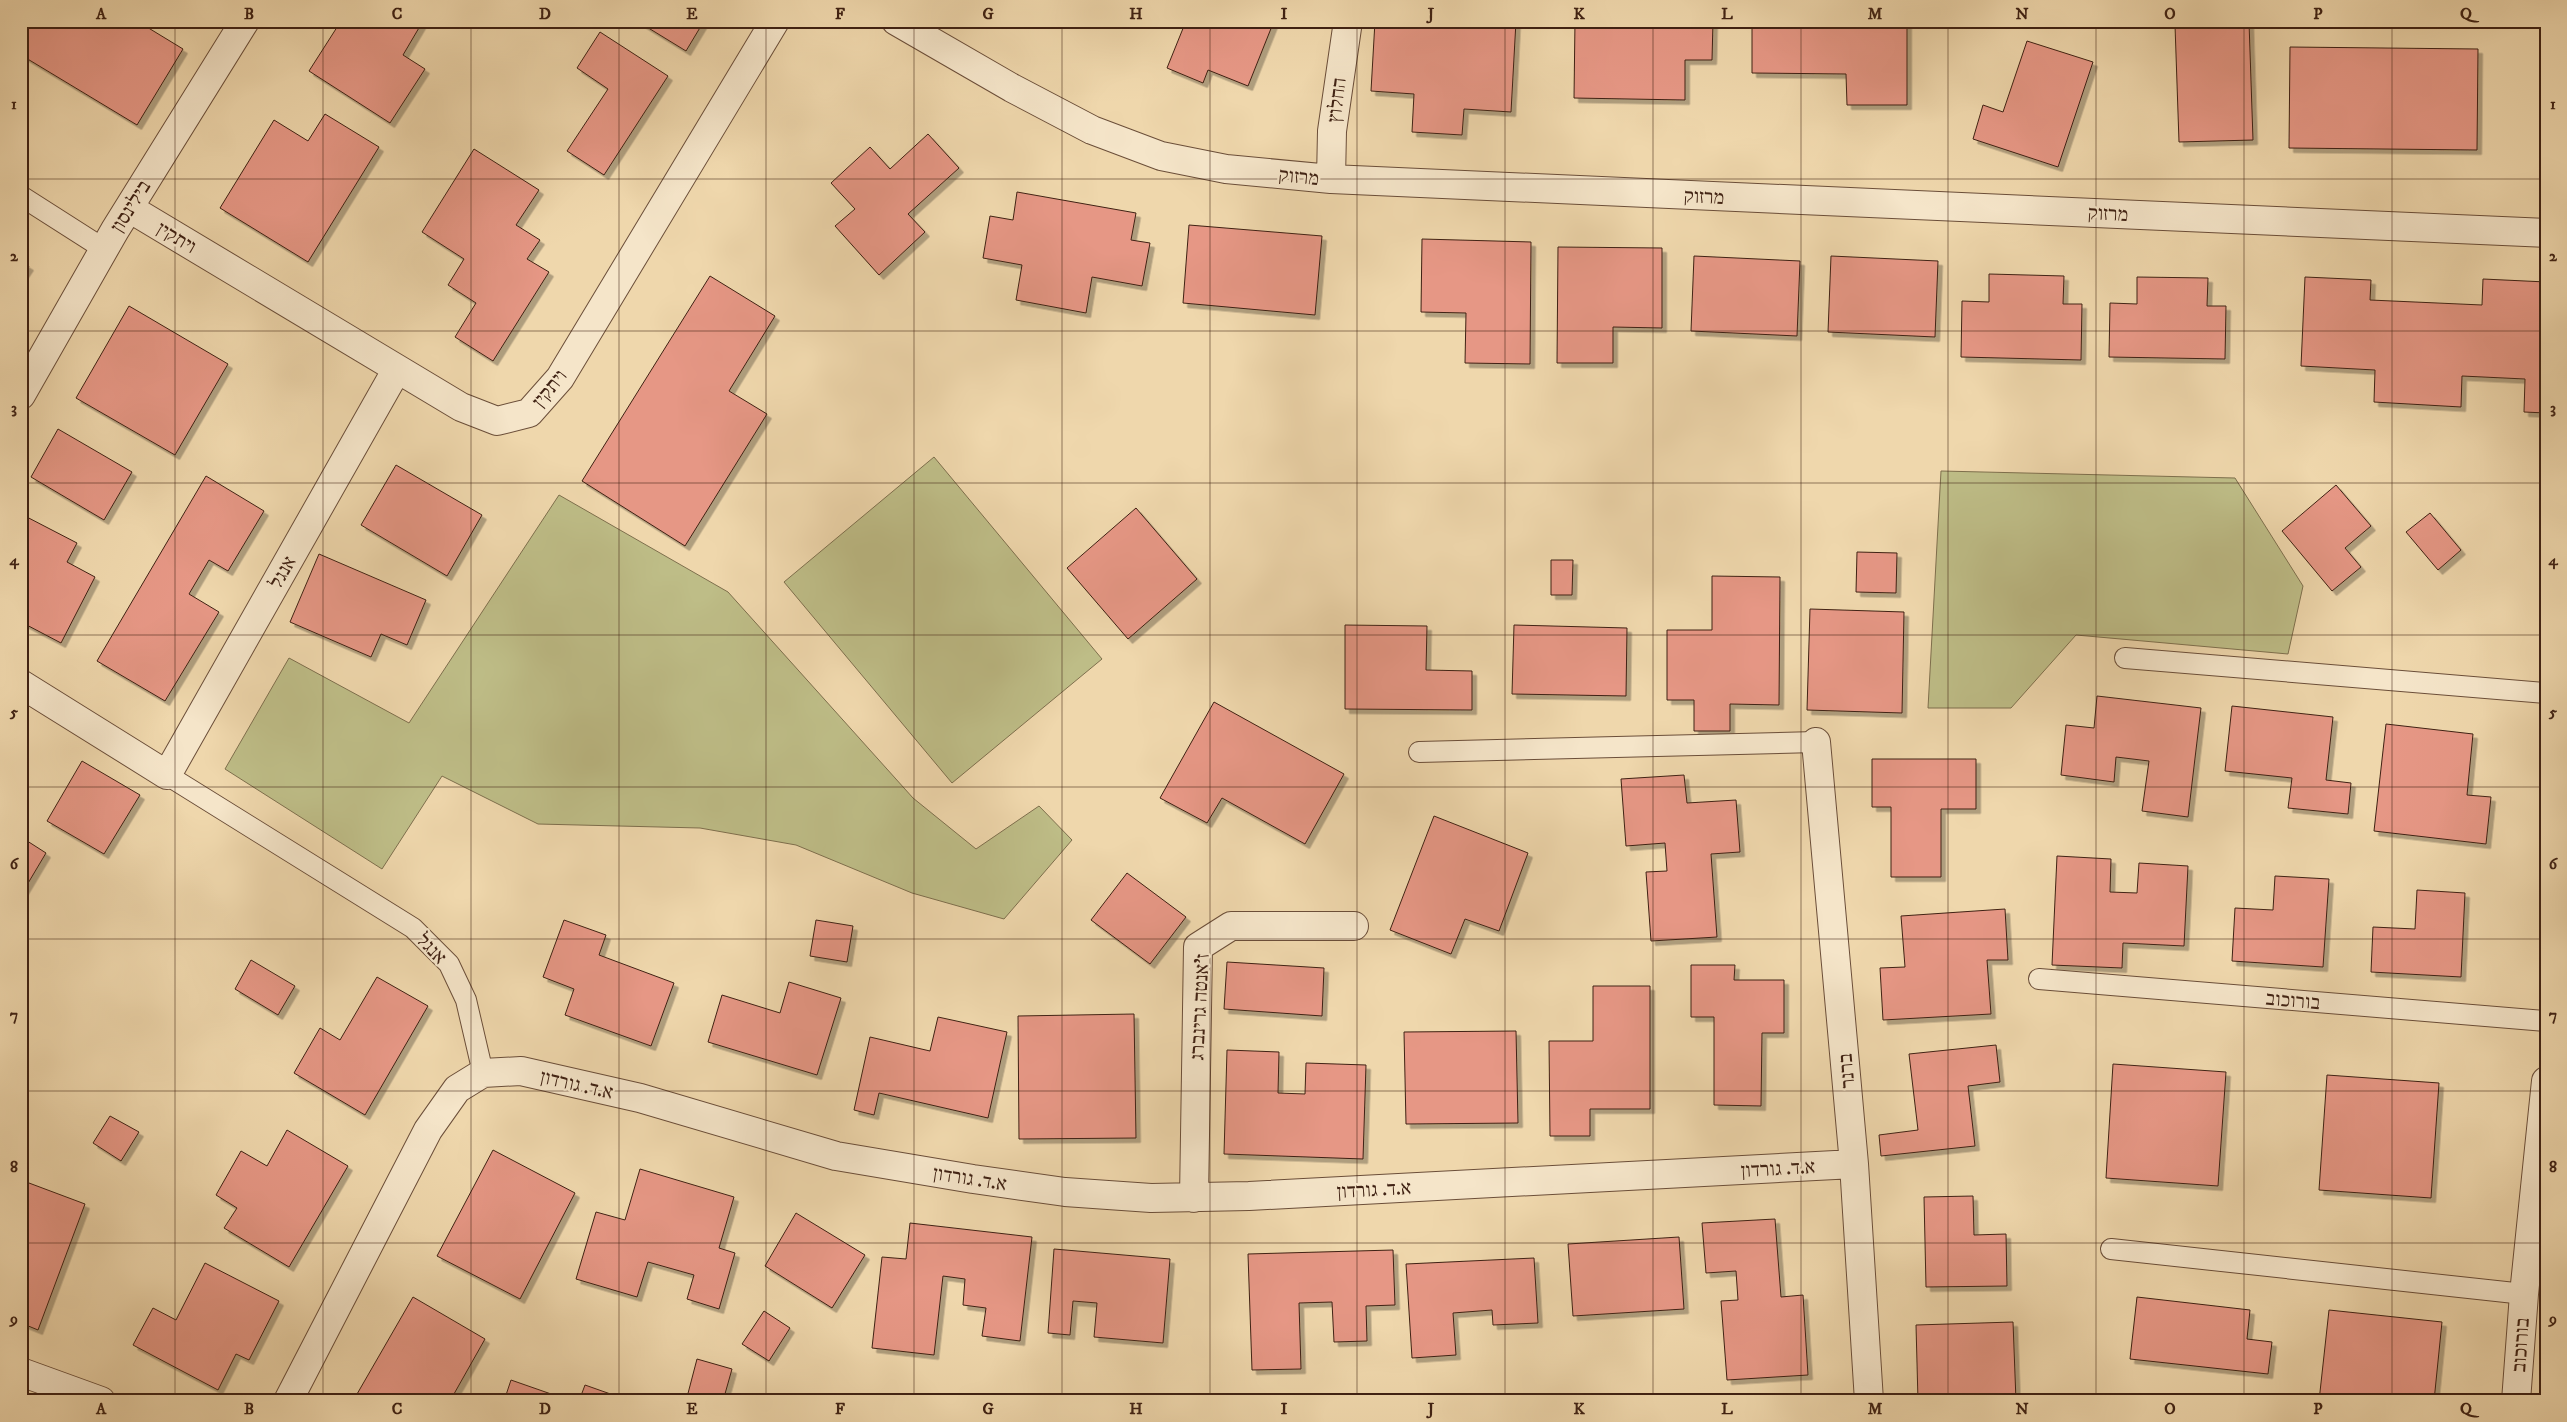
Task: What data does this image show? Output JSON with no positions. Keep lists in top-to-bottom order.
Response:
{
  "streets": {
    "street": [
      "החלוץ",
      "מרזוק",
      "בילינסון",
      "ויתקין",
      "אנגל",
      "בורוכוב",
      "ז'אנטה גרינברג",
      "ברנר",
      "א.ד. גורדון"
    ]
  },
  "crossings": [
    ["החלוץ", "מרזוק"],
    ["בילינסון", "ויתקין"],
    ["ויתקין", "אנגל"],
    ["אנגל", "א.ד. גורדון"],
    ["ז'אנטה גרינברג", "א.ד. גורדון"],
    ["ברנר", "א.ד. גורדון"]
  ],
  "grid": {
    "columns": [
      "A",
      "B",
      "C",
      "D",
      "E",
      "F",
      "G",
      "H",
      "I",
      "J",
      "K",
      "L",
      "M",
      "N",
      "O",
      "P",
      "Q"
    ],
    "rows": [
      "1",
      "2",
      "3",
      "4",
      "5",
      "6",
      "7",
      "8",
      "9"
    ]
  }
}
